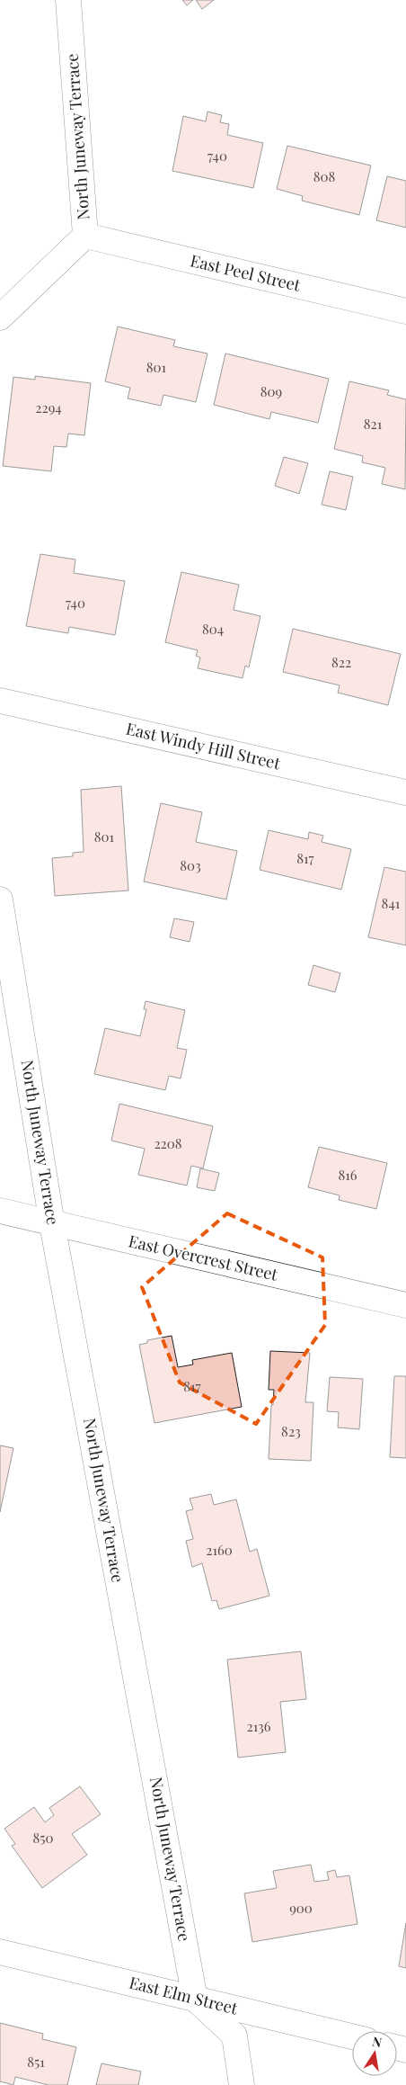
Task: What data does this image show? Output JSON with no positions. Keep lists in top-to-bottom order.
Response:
{
  "streets": {
    "street": [
      "North Juneway Terrace",
      "East Peel Street",
      "East Windy Hill Street",
      "East Overcrest Street",
      "East Elm Street"
    ]
  },
  "crossings": [
    ["North Juneway Terrace", "East Peel Street"],
    ["North Juneway Terrace", "East Overcrest Street"],
    ["North Juneway Terrace", "East Elm Street"]
  ],
  "house_numbers": [
    "740",
    "808",
    "801",
    "809",
    "2294",
    "821",
    "740",
    "804",
    "822",
    "801",
    "817",
    "803",
    "841",
    "2208",
    "816",
    "817",
    "823",
    "2160",
    "2136",
    "850",
    "900",
    "851"
  ],
  "north": "top"
}
